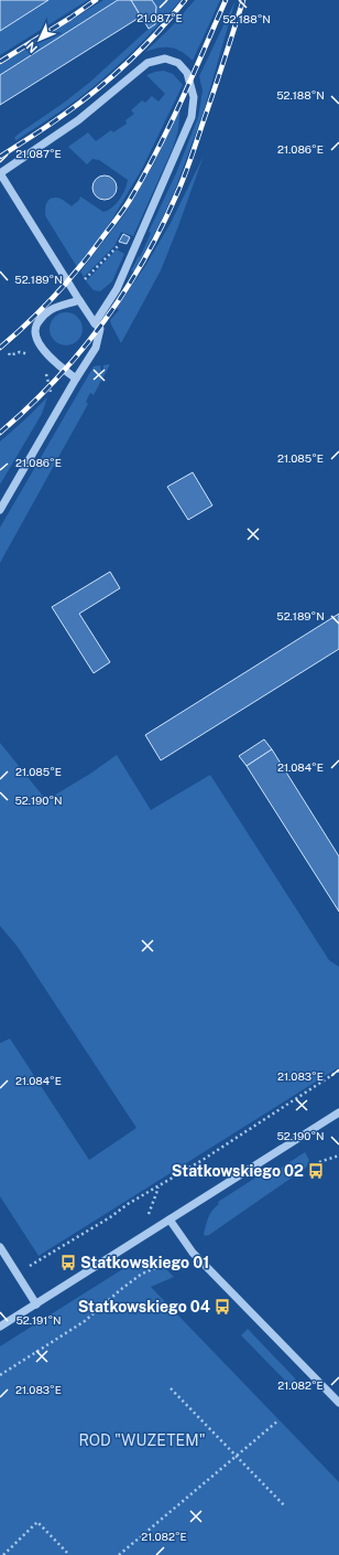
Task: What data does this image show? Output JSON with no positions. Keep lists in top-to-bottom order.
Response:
{
  "parks": ["ROD \"WUZETEM\""],
  "places": {
    "bus stop": ["Statkowskiego 02", "Statkowskiego 01", "Statkowskiego 04"]
  },
  "north": "bottom left",
  "coordinates": [
    "21.087°E",
    "52.188°N",
    "21.086°E",
    "52.189°N",
    "21.085°E",
    "21.084°E",
    "52.190°N",
    "21.083°E",
    "52.191°N",
    "21.082°E"
  ]
}
